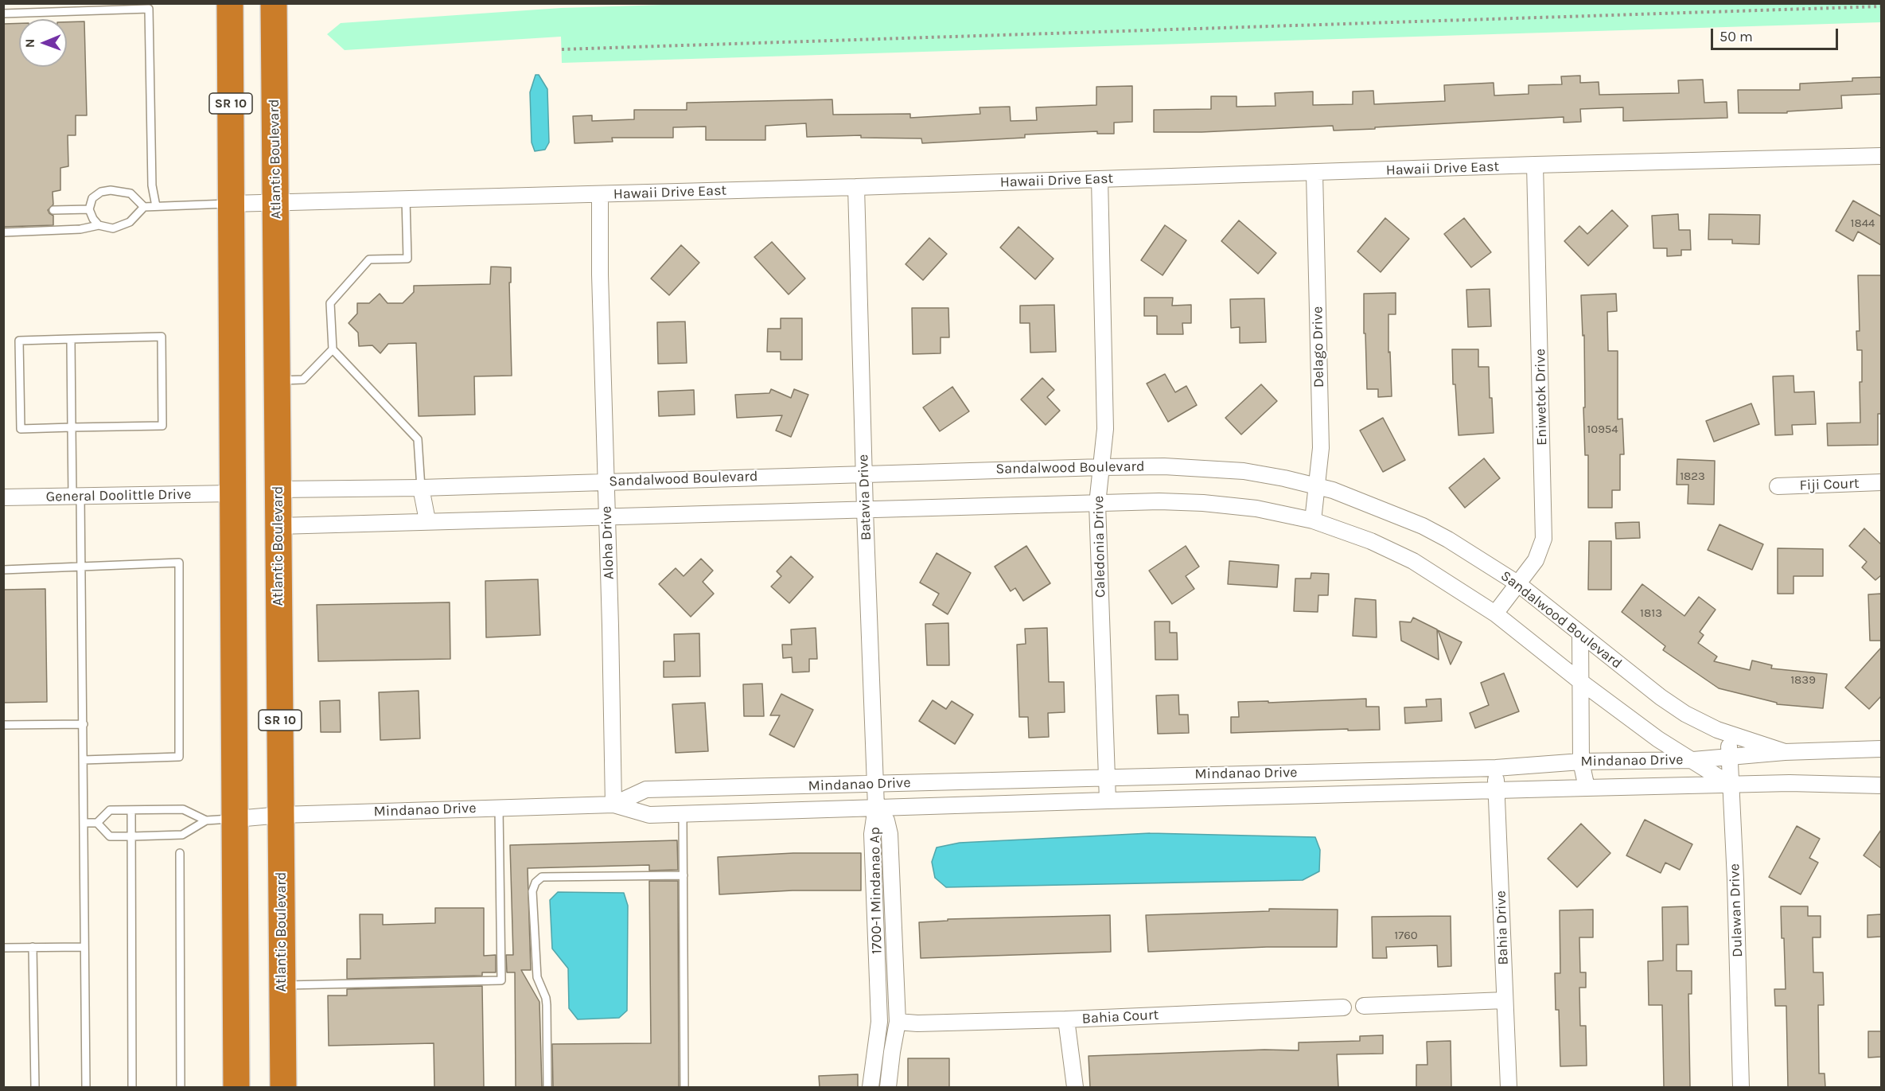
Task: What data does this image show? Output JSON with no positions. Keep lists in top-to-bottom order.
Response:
{
  "streets": {
    "highway": ["SR 10", "Atlantic Boulevard"],
    "street": [
      "Hawaii Drive East",
      "Delago Drive",
      "Eniwetok Drive",
      "Sandalwood Boulevard",
      "Fiji Court",
      "General Doolittle Drive",
      "Batavia Drive",
      "Aloha Drive",
      "Caledonia Drive",
      "Mindanao Drive",
      "1700-1 Mindanao Ap",
      "Dulawan Drive",
      "Bahia Drive",
      "Bahia Court"
    ]
  },
  "crossings": [
    ["SR 10", "Hawaii Drive East"],
    ["SR 10", "General Doolittle Drive"],
    ["SR 10", "Mindanao Drive"],
    ["Atlantic Boulevard", "Hawaii Drive East"],
    ["Atlantic Boulevard", "Sandalwood Boulevard"],
    ["Atlantic Boulevard", "Mindanao Drive"],
    ["Hawaii Drive East", "Delago Drive"],
    ["Hawaii Drive East", "Eniwetok Drive"],
    ["Hawaii Drive East", "Batavia Drive"],
    ["Hawaii Drive East", "Aloha Drive"],
    ["Hawaii Drive East", "Caledonia Drive"],
    ["Delago Drive", "Sandalwood Boulevard"],
    ["Eniwetok Drive", "Sandalwood Boulevard"],
    ["Sandalwood Boulevard", "Batavia Drive"],
    ["Sandalwood Boulevard", "Aloha Drive"],
    ["Sandalwood Boulevard", "Caledonia Drive"],
    ["Sandalwood Boulevard", "Mindanao Drive"],
    ["Sandalwood Boulevard", "Dulawan Drive"],
    ["Batavia Drive", "Mindanao Drive"],
    ["Batavia Drive", "1700-1 Mindanao Ap"],
    ["Aloha Drive", "Mindanao Drive"],
    ["Caledonia Drive", "Mindanao Drive"],
    ["Mindanao Drive", "1700-1 Mindanao Ap"],
    ["Mindanao Drive", "Dulawan Drive"],
    ["Mindanao Drive", "Bahia Drive"],
    ["1700-1 Mindanao Ap", "Bahia Court"]
  ],
  "house_numbers": [
    "1844",
    "10954",
    "1823",
    "1813",
    "1839",
    "1760"
  ],
  "scale_bar": "50 m",
  "north": "left"
}
